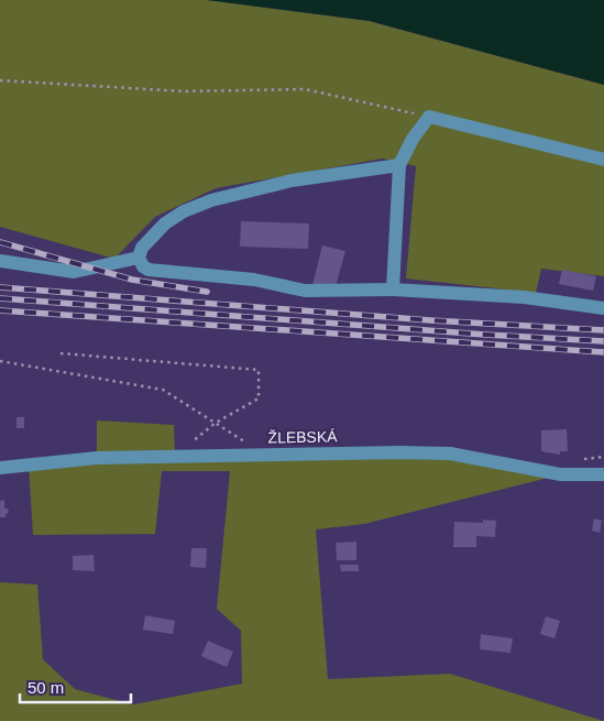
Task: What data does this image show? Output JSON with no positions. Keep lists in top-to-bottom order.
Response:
{
  "streets": {
    "street": ["ŽLEBSKÁ"]
  },
  "scale_bar": "50 m"
}
